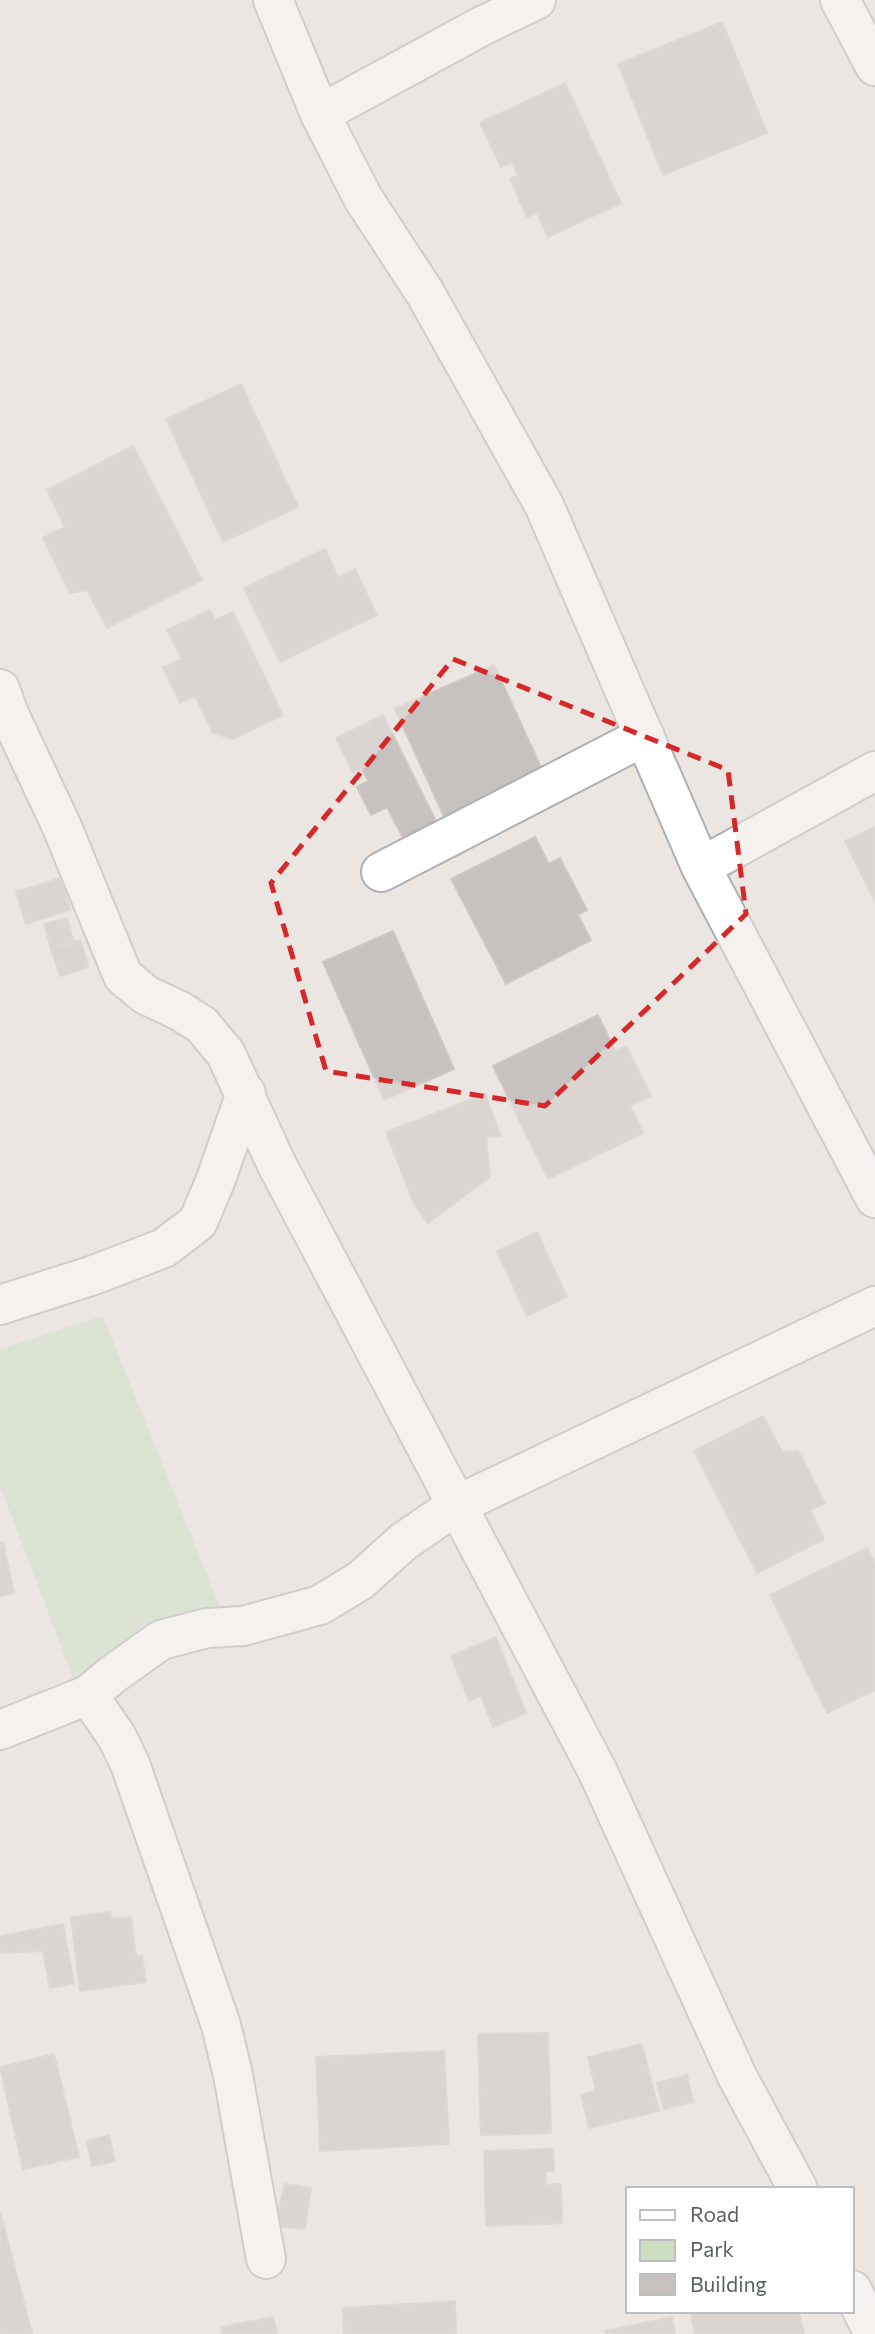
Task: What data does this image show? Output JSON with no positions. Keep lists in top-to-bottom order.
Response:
{
  "legend": ["Road", "Park", "Building"]
}
